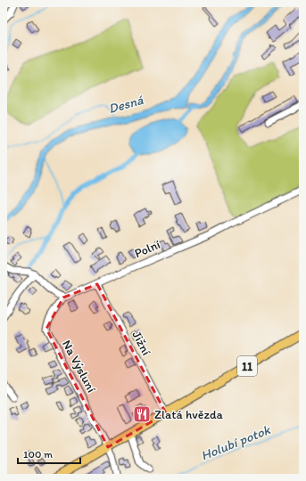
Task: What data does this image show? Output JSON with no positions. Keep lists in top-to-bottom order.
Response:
{
  "streets": {
    "main road": ["11"],
    "street": ["Polní", "Jižní", "Na Výsluní"]
  },
  "crossings": [
    ["Polní", "Jižní"],
    ["Polní", "Na Výsluní"],
    ["Jižní", "11"],
    ["Na Výsluní", "11"]
  ],
  "water": ["Desná", "Holubí potok"],
  "places": {
    "restaurant": ["Zlatá hvězda"]
  },
  "scale_bar": "100 m"
}
